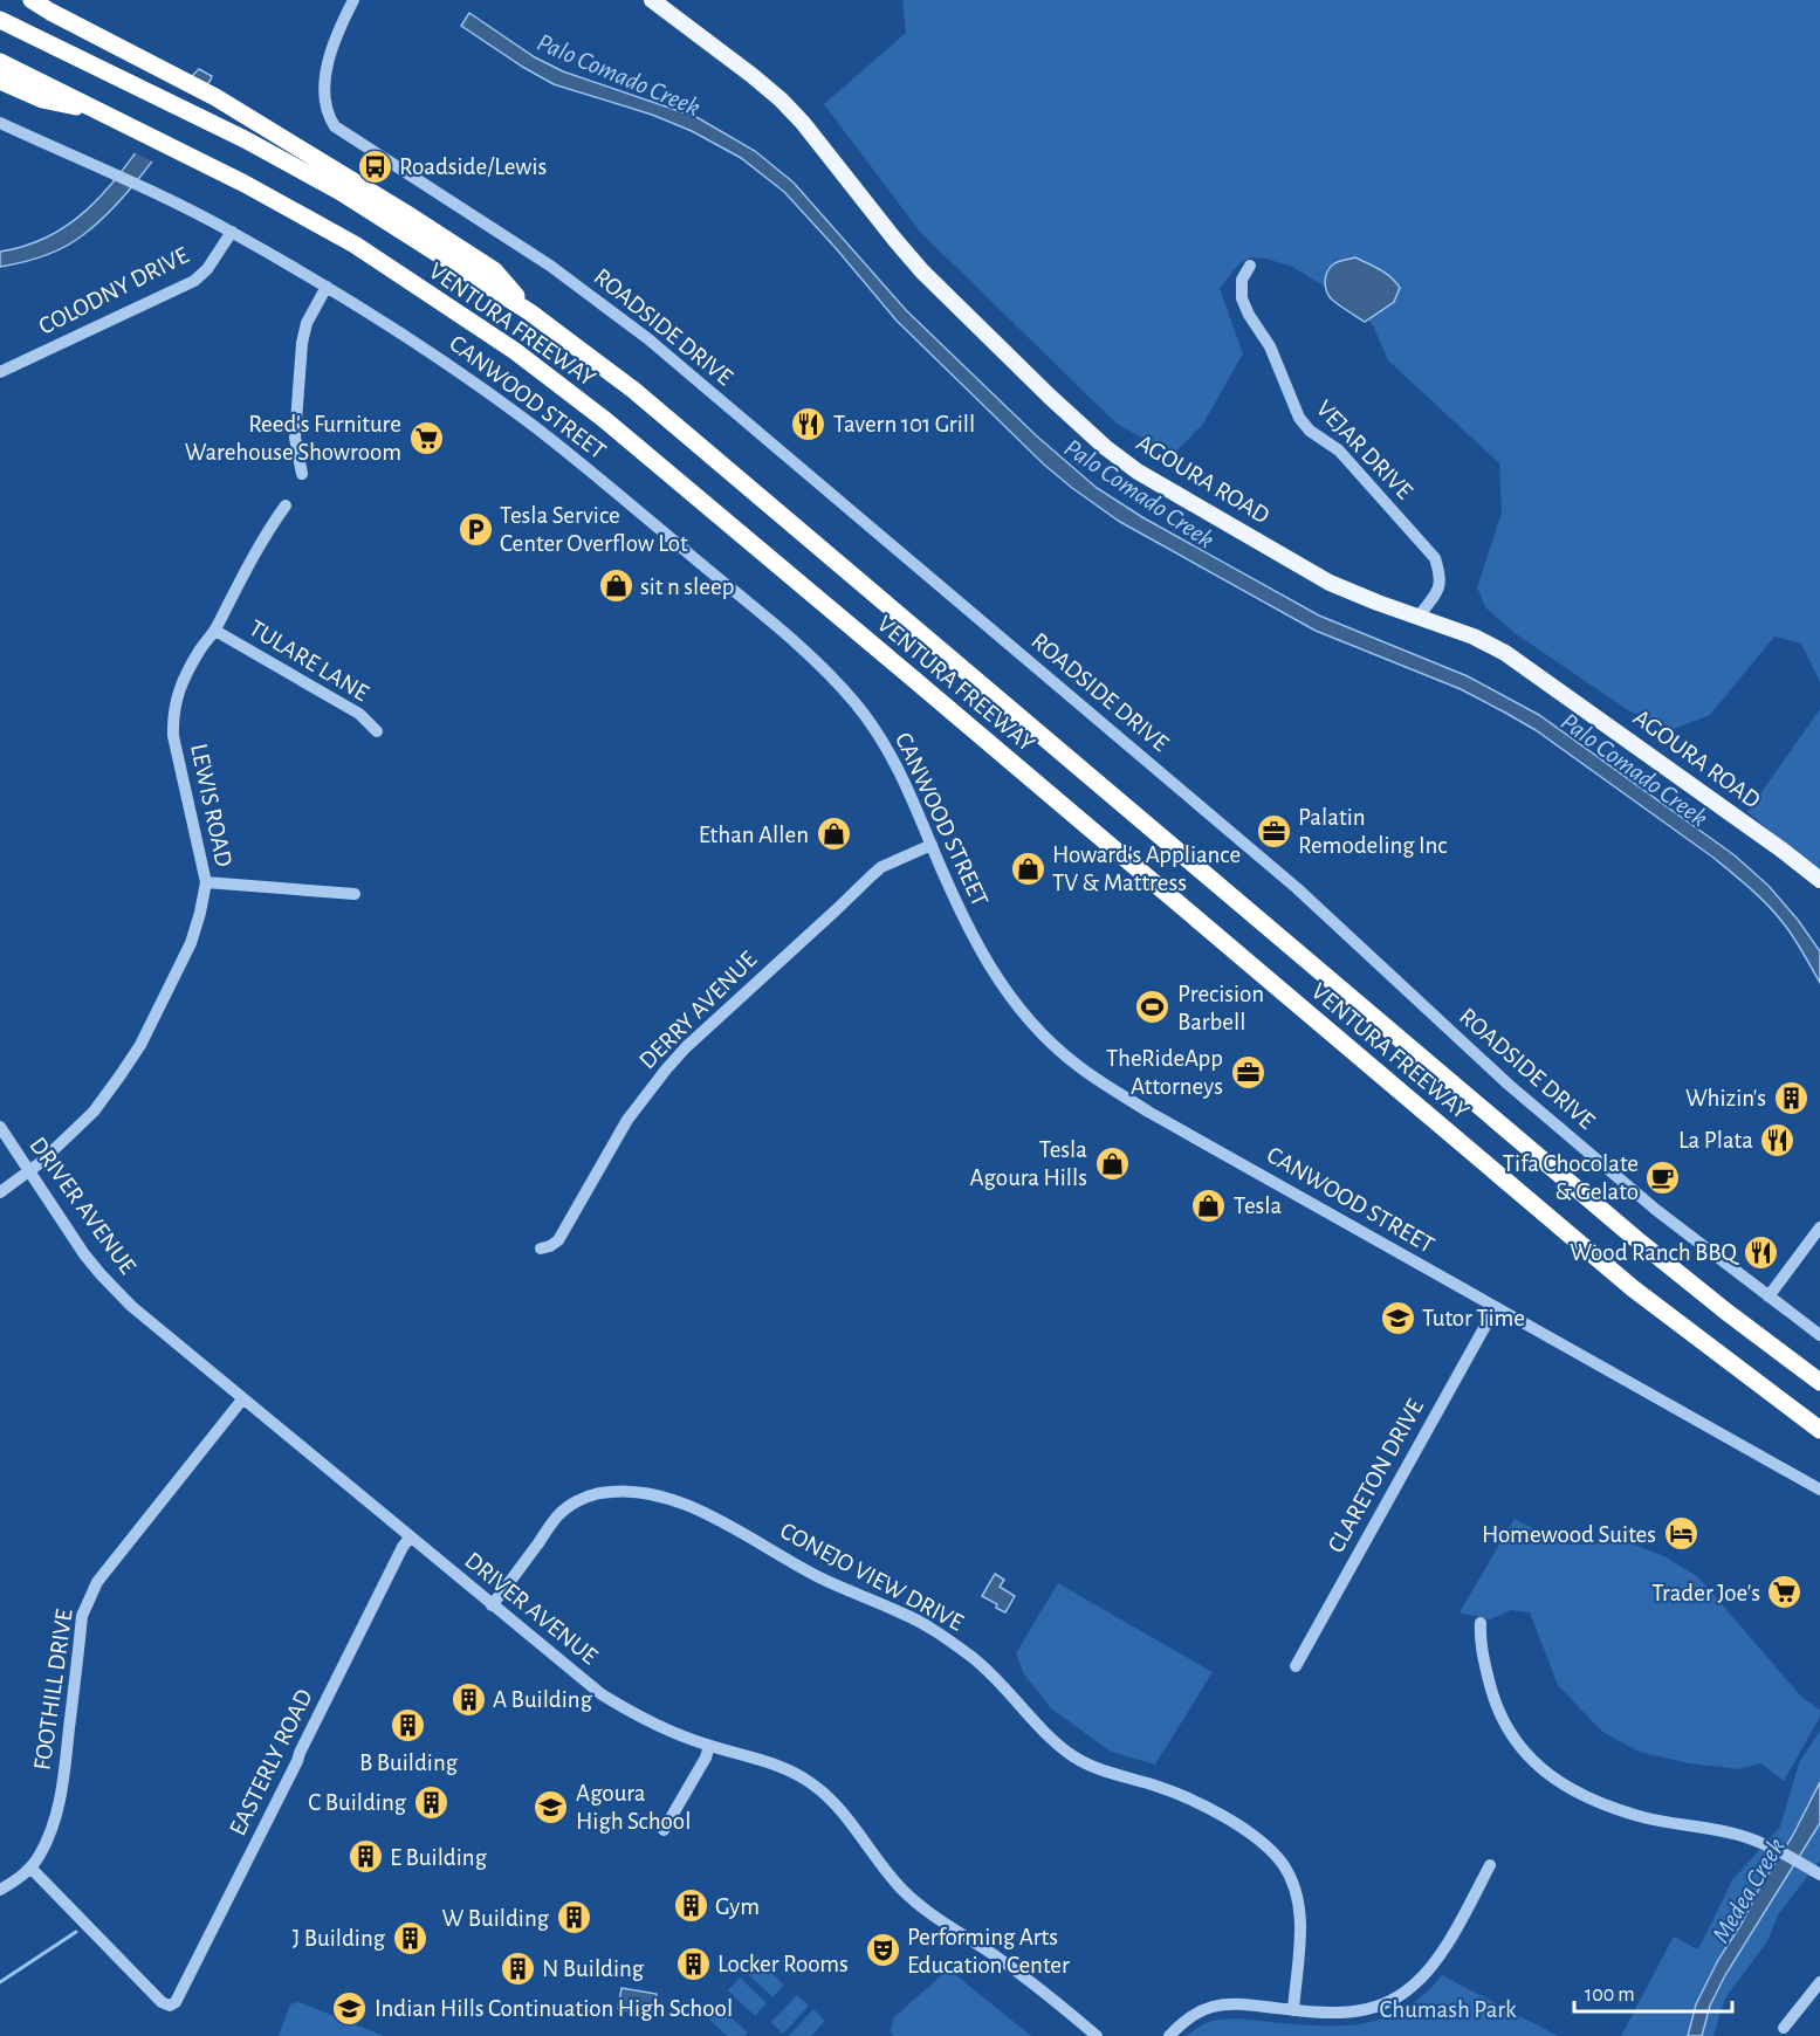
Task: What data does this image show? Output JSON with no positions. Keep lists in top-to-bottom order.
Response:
{
  "streets": {
    "highway": ["VENTURA FREEWAY"],
    "main road": ["AGOURA ROAD"],
    "street": [
      "COLODNY DRIVE",
      "ROADSIDE DRIVE",
      "CANWOOD STREET",
      "VEJAR DRIVE",
      "TULARE LANE",
      "LEWIS ROAD",
      "DERRY AVENUE",
      "DRIVER AVENUE",
      "CLARETON DRIVE",
      "CONEJO VIEW DRIVE",
      "FOOTHILL DRIVE",
      "EASTERLY ROAD"
    ]
  },
  "crossings": [
    ["COLODNY DRIVE", "CANWOOD STREET"],
    ["CANWOOD STREET", "DERRY AVENUE"],
    ["CANWOOD STREET", "CLARETON DRIVE"],
    ["VEJAR DRIVE", "AGOURA ROAD"],
    ["TULARE LANE", "LEWIS ROAD"],
    ["LEWIS ROAD", "DRIVER AVENUE"],
    ["DRIVER AVENUE", "CONEJO VIEW DRIVE"],
    ["DRIVER AVENUE", "FOOTHILL DRIVE"],
    ["DRIVER AVENUE", "EASTERLY ROAD"],
    ["FOOTHILL DRIVE", "EASTERLY ROAD"]
  ],
  "water": ["Palo Comado Creek", "Medea Creek"],
  "parks": ["Chumash Park"],
  "places": {
    "bus stop": ["Roadside/Lewis"],
    "restaurant": ["Tavern 101 Grill", "La Plata", "Wood Ranch BBQ"],
    "supermarket": ["Reed's Furniture Warehouse Showroom", "Trader Joe's"],
    "parking": ["Tesla Service Center Overflow Lot"],
    "shop": [
      "sit n sleep",
      "Ethan Allen",
      "Howard's Appliance TV & Mattress",
      "Tesla Agoura Hills",
      "Tesla"
    ],
    "office": ["Palatin Remodeling Inc", "TheRideApp Attorneys"],
    "sports": ["Precision Barbell"],
    "building": [
      "Whizin's",
      "A Building",
      "B Building",
      "C Building",
      "E Building",
      "Gym",
      "W Building",
      "J Building",
      "Locker Rooms",
      "N Building"
    ],
    "cafe": ["Tifa Chocolate & Gelato"],
    "school or university": ["Tutor Time", "Agoura High School", "Indian Hills Continuation High School"],
    "hotel": ["Homewood Suites"],
    "theatre": ["Performing Arts Education Center"]
  },
  "scale_bar": "100 m"
}
